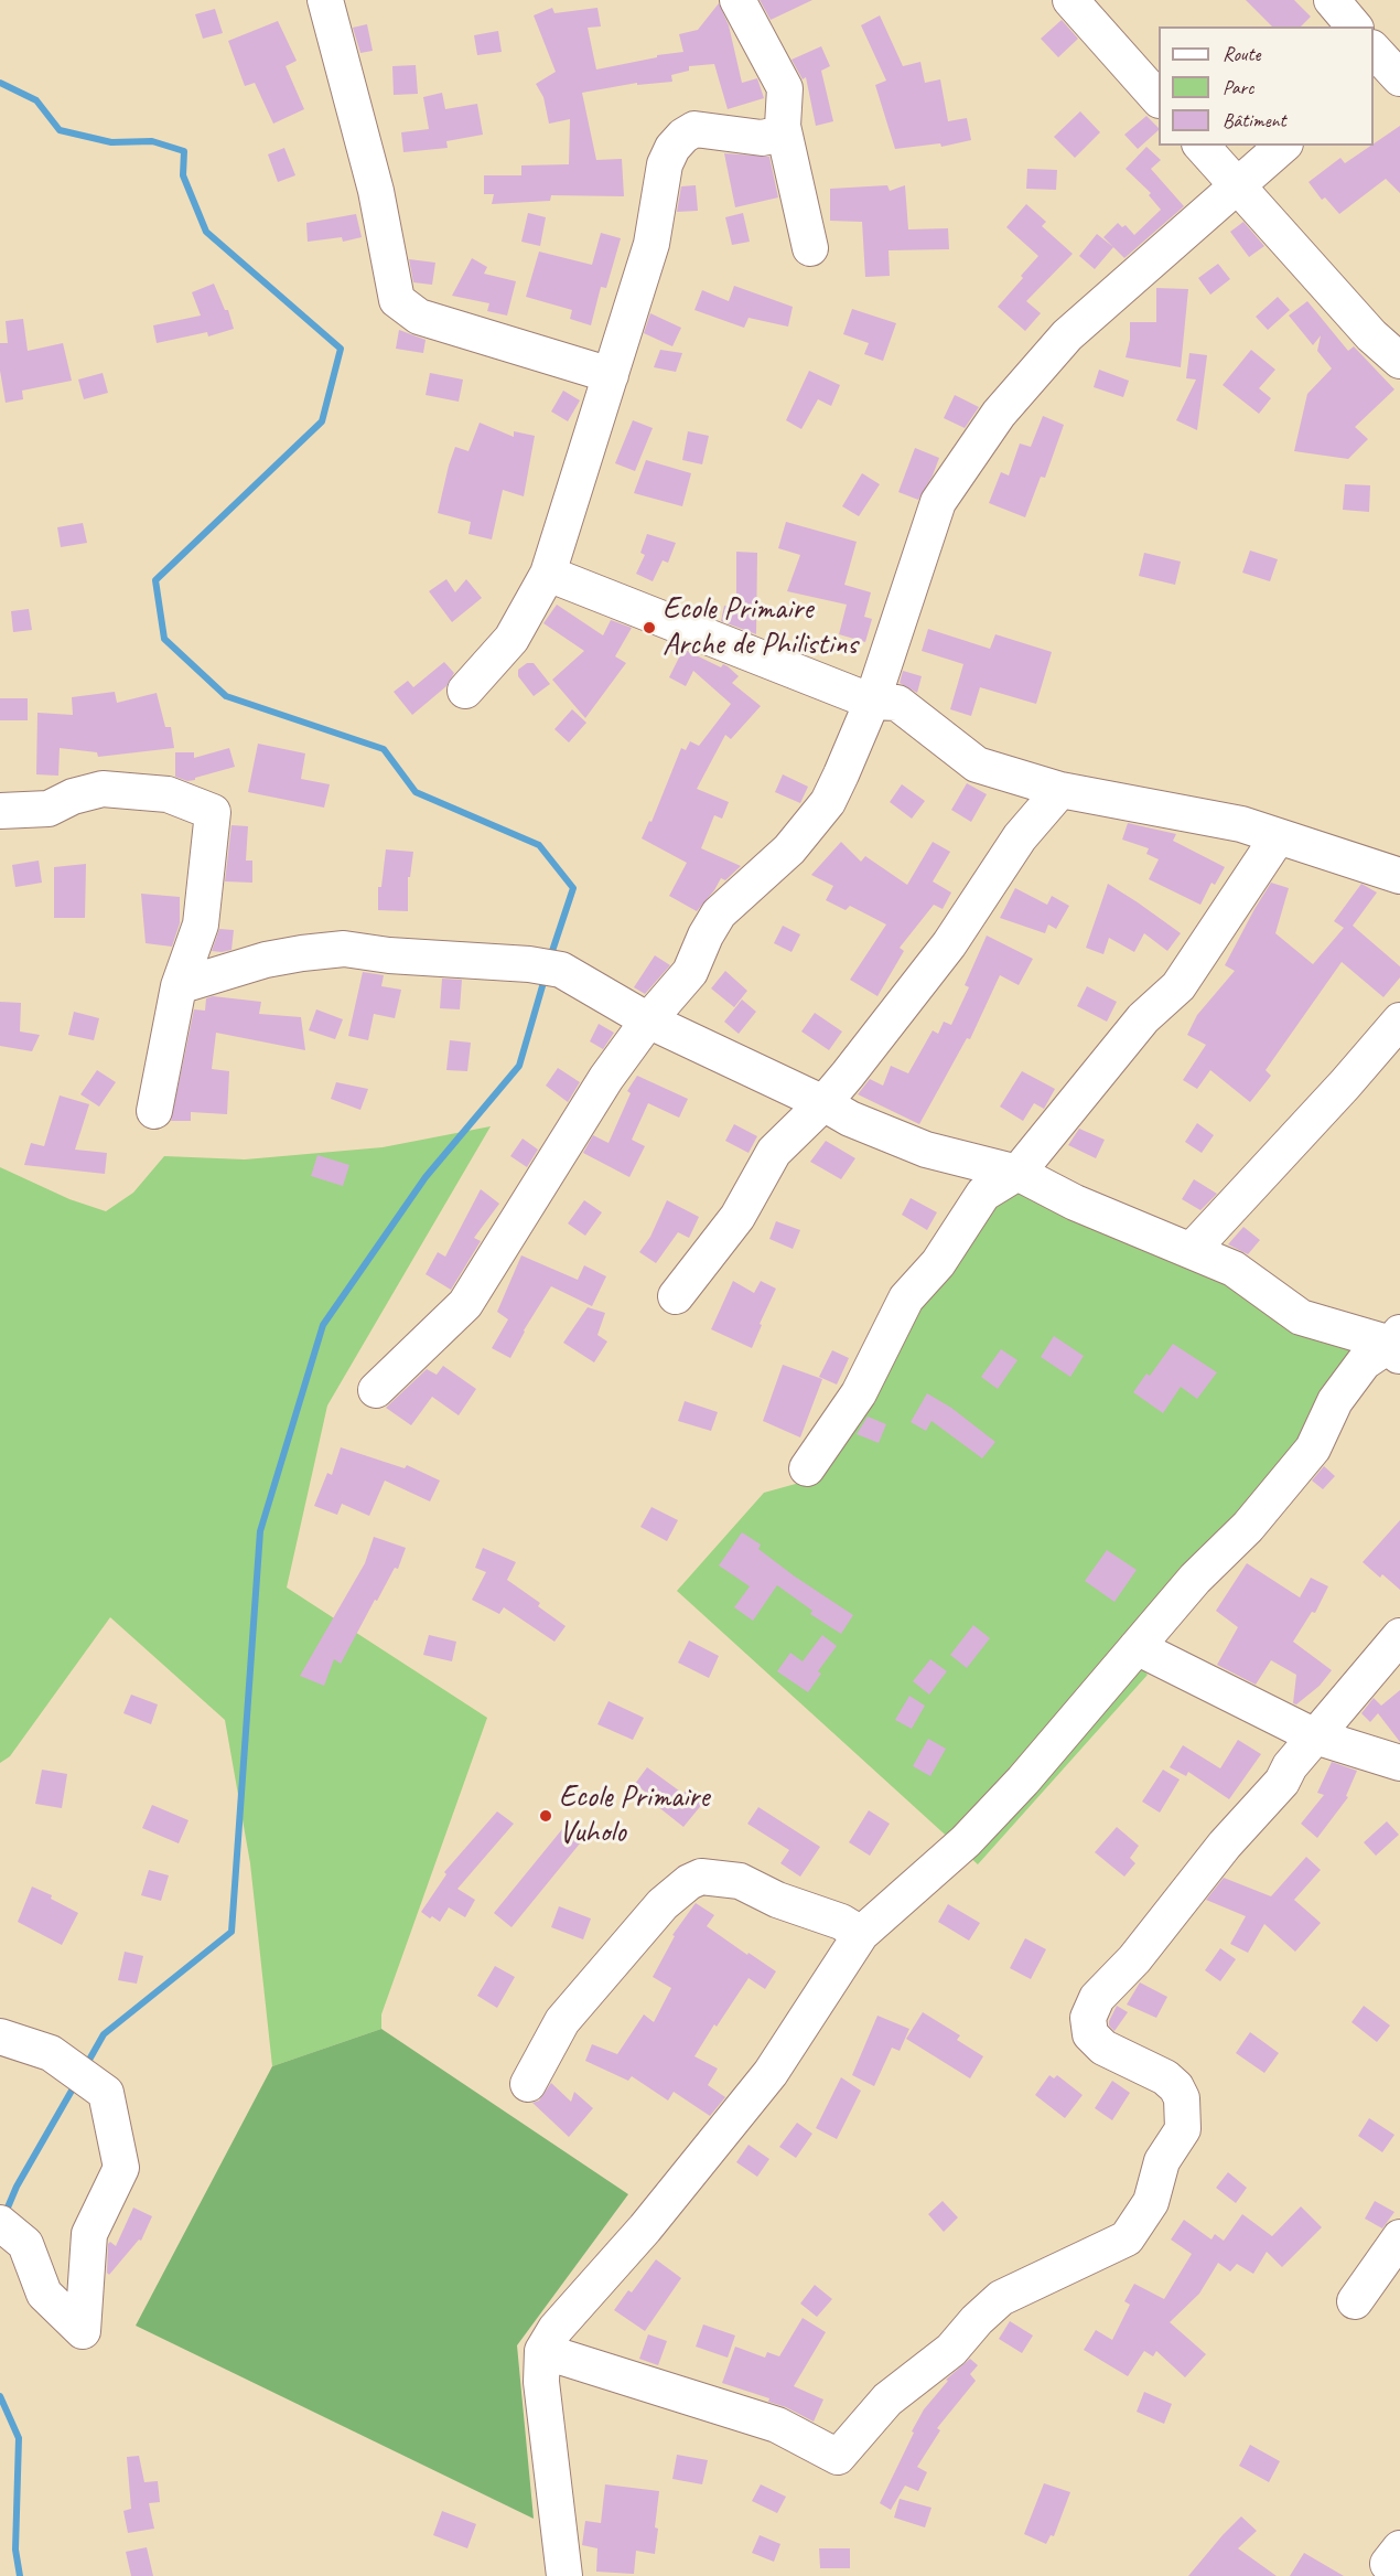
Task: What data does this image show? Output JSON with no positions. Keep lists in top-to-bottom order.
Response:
{
  "places": ["Ecole Primaire Arche de Philistins", "Ecole Primaire Vuholo"],
  "legend": ["Route", "Parc", "Bâtiment"]
}
